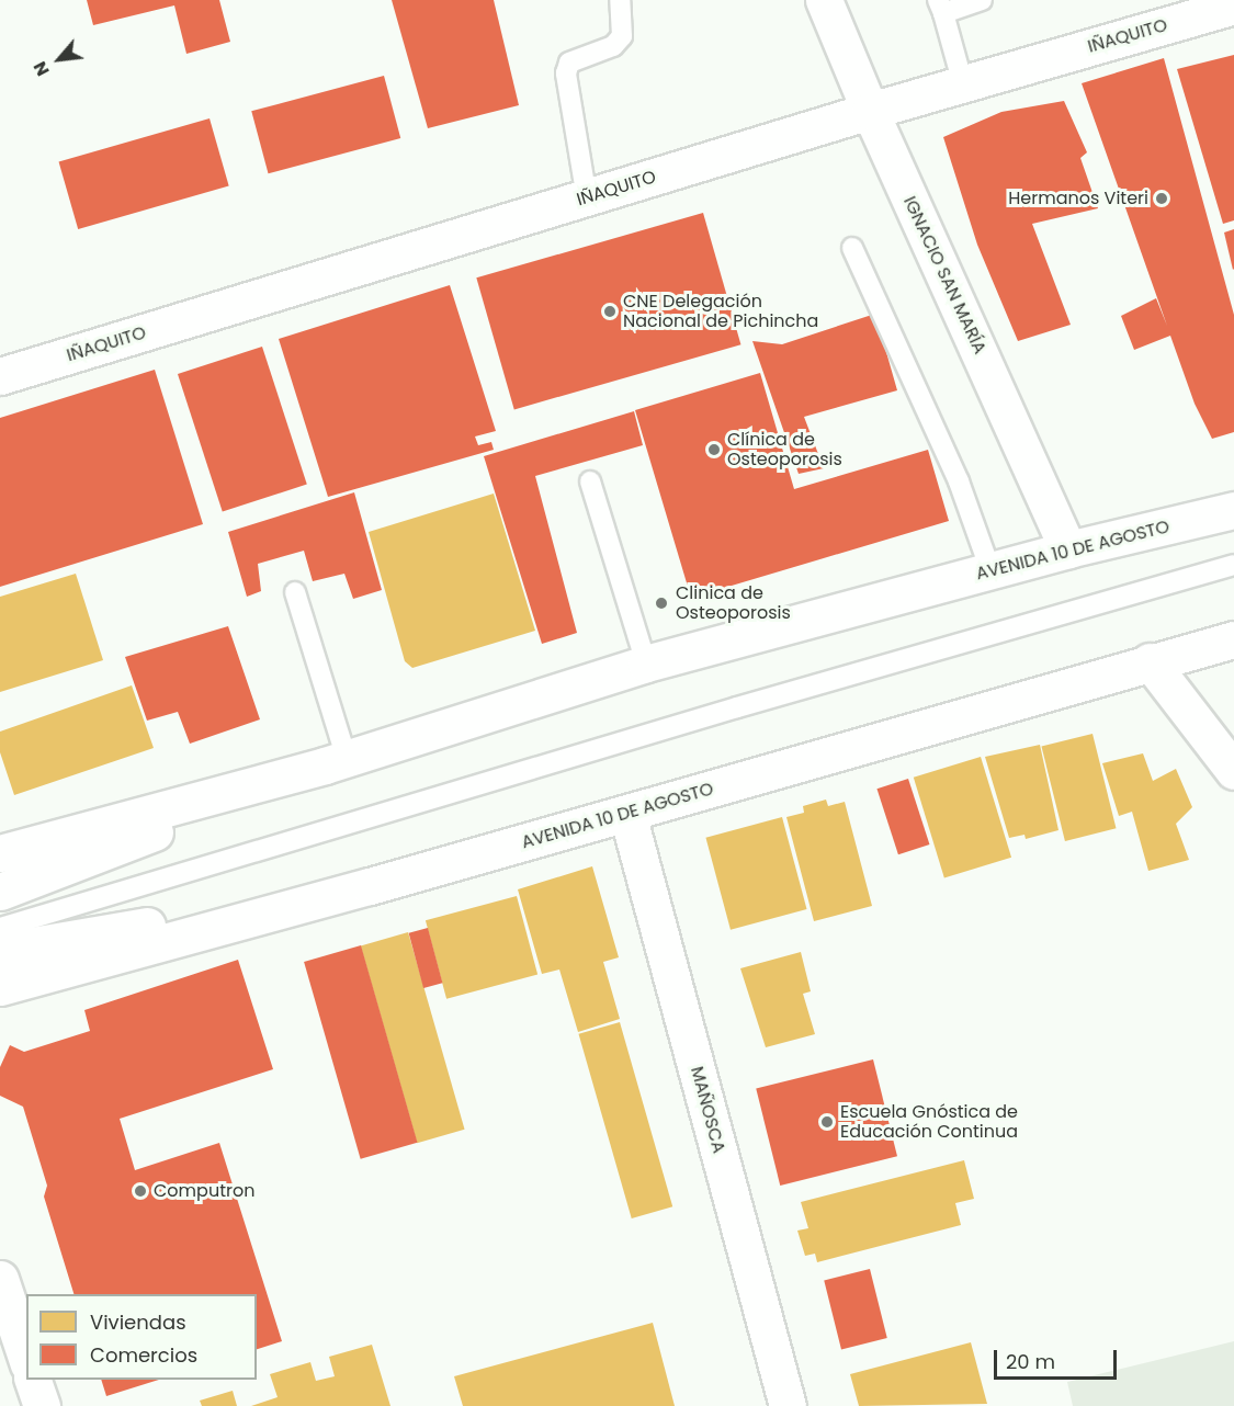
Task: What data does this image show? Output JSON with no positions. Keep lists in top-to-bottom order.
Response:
{
  "streets": {
    "main road": [
      "IÑAQUITO",
      "IGNACIO SAN MARÍA",
      "AVENIDA 10 DE AGOSTO",
      "MAÑOSCA"
    ]
  },
  "crossings": [
    ["IÑAQUITO", "IGNACIO SAN MARÍA"],
    ["IGNACIO SAN MARÍA", "AVENIDA 10 DE AGOSTO"],
    ["AVENIDA 10 DE AGOSTO", "MAÑOSCA"]
  ],
  "places": [
    "Hermanos Viteri",
    "CNE Delegación Nacional de Pichincha",
    "Clínica de Osteoporosis",
    "Clinica de Osteoporosis",
    "Escuela Gnóstica de Educación Continua",
    "Computron"
  ],
  "legend": ["Viviendas", "Comercios"],
  "scale_bar": "20 m",
  "north": "bottom left"
}
